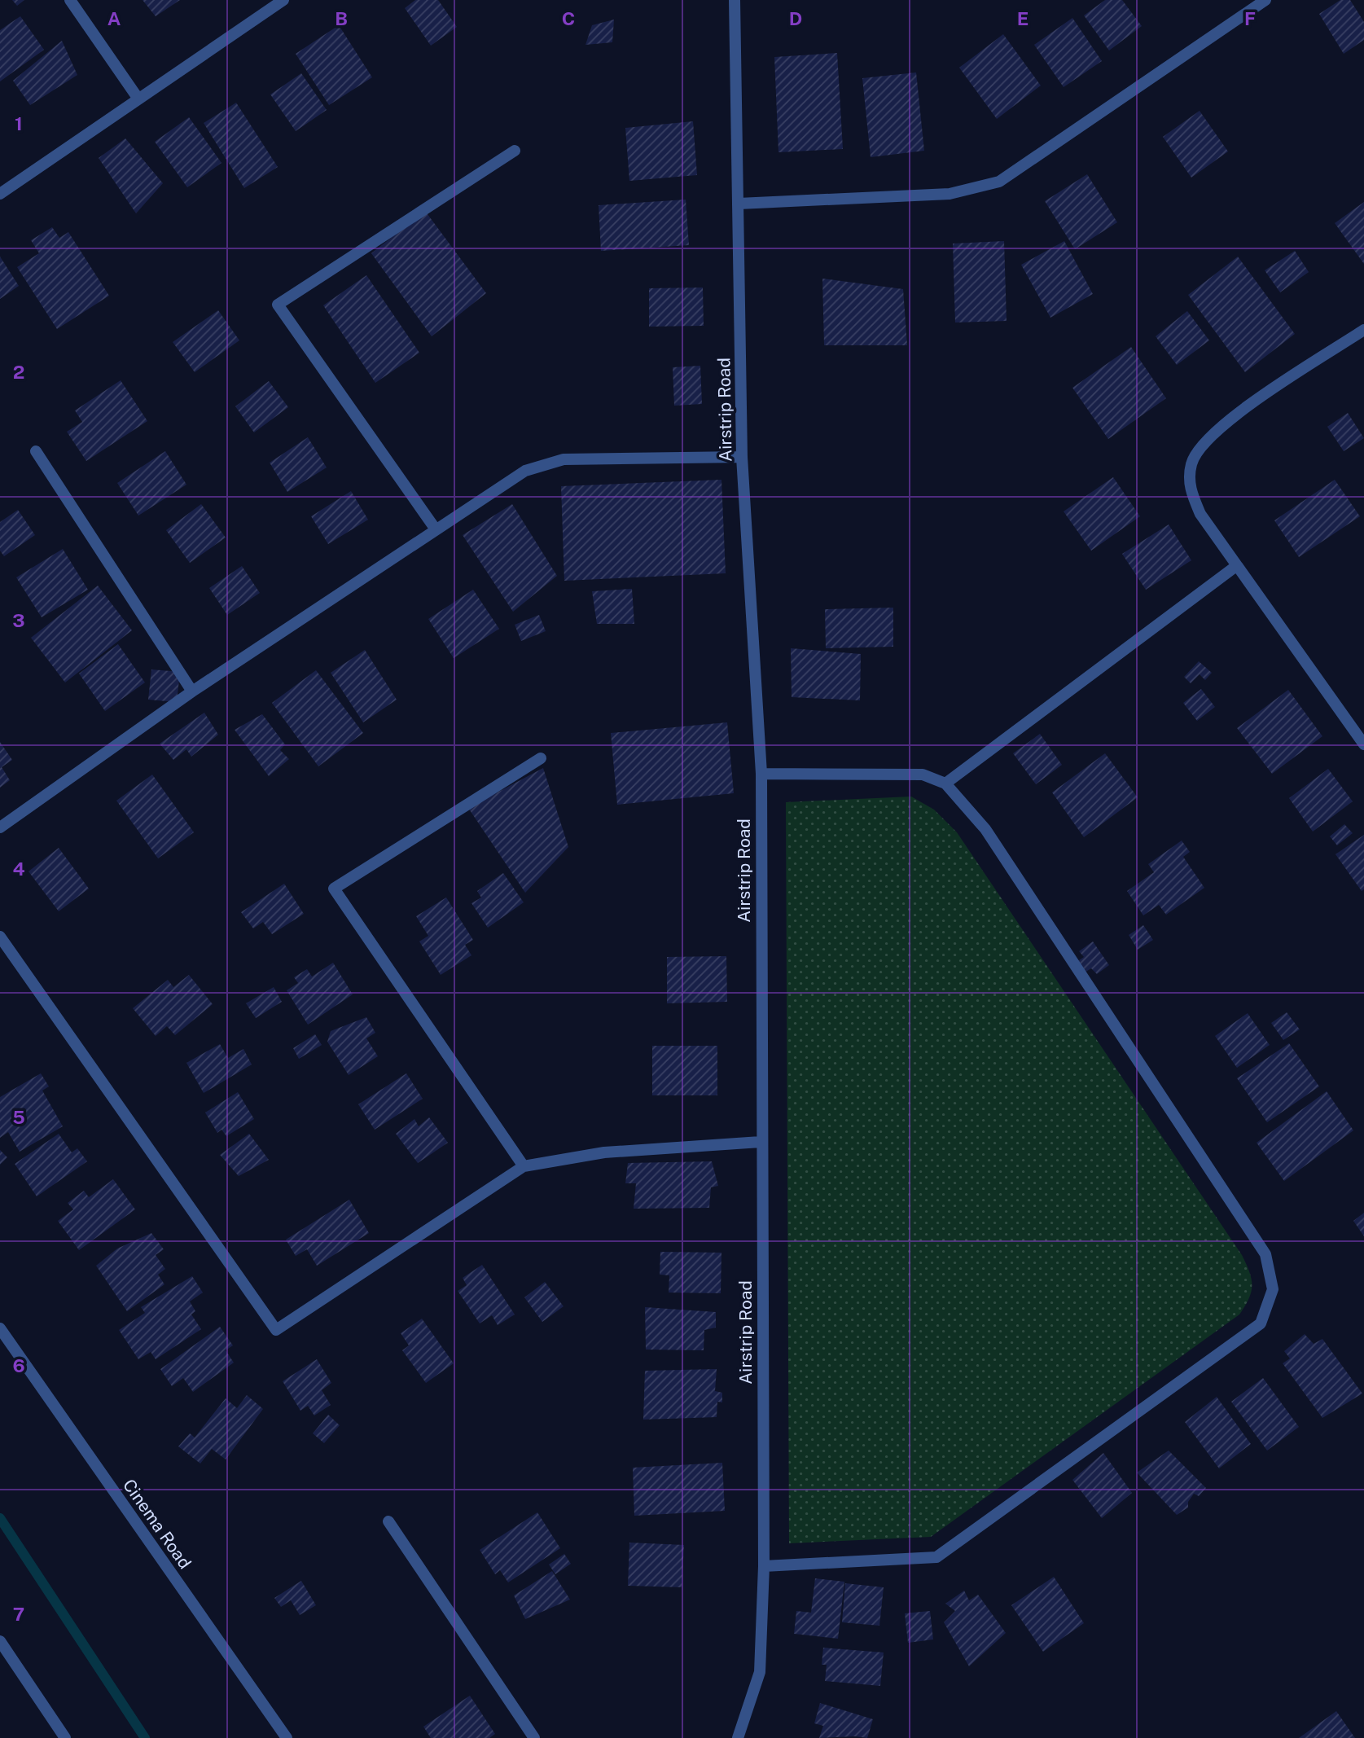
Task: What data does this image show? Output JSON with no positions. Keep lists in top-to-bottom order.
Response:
{
  "streets": {
    "street": ["Airstrip Road", "Cinema Road"]
  },
  "grid": {
    "columns": [
      "A",
      "B",
      "C",
      "D",
      "E",
      "F"
    ],
    "rows": [
      "1",
      "2",
      "3",
      "4",
      "5",
      "6",
      "7"
    ]
  }
}
